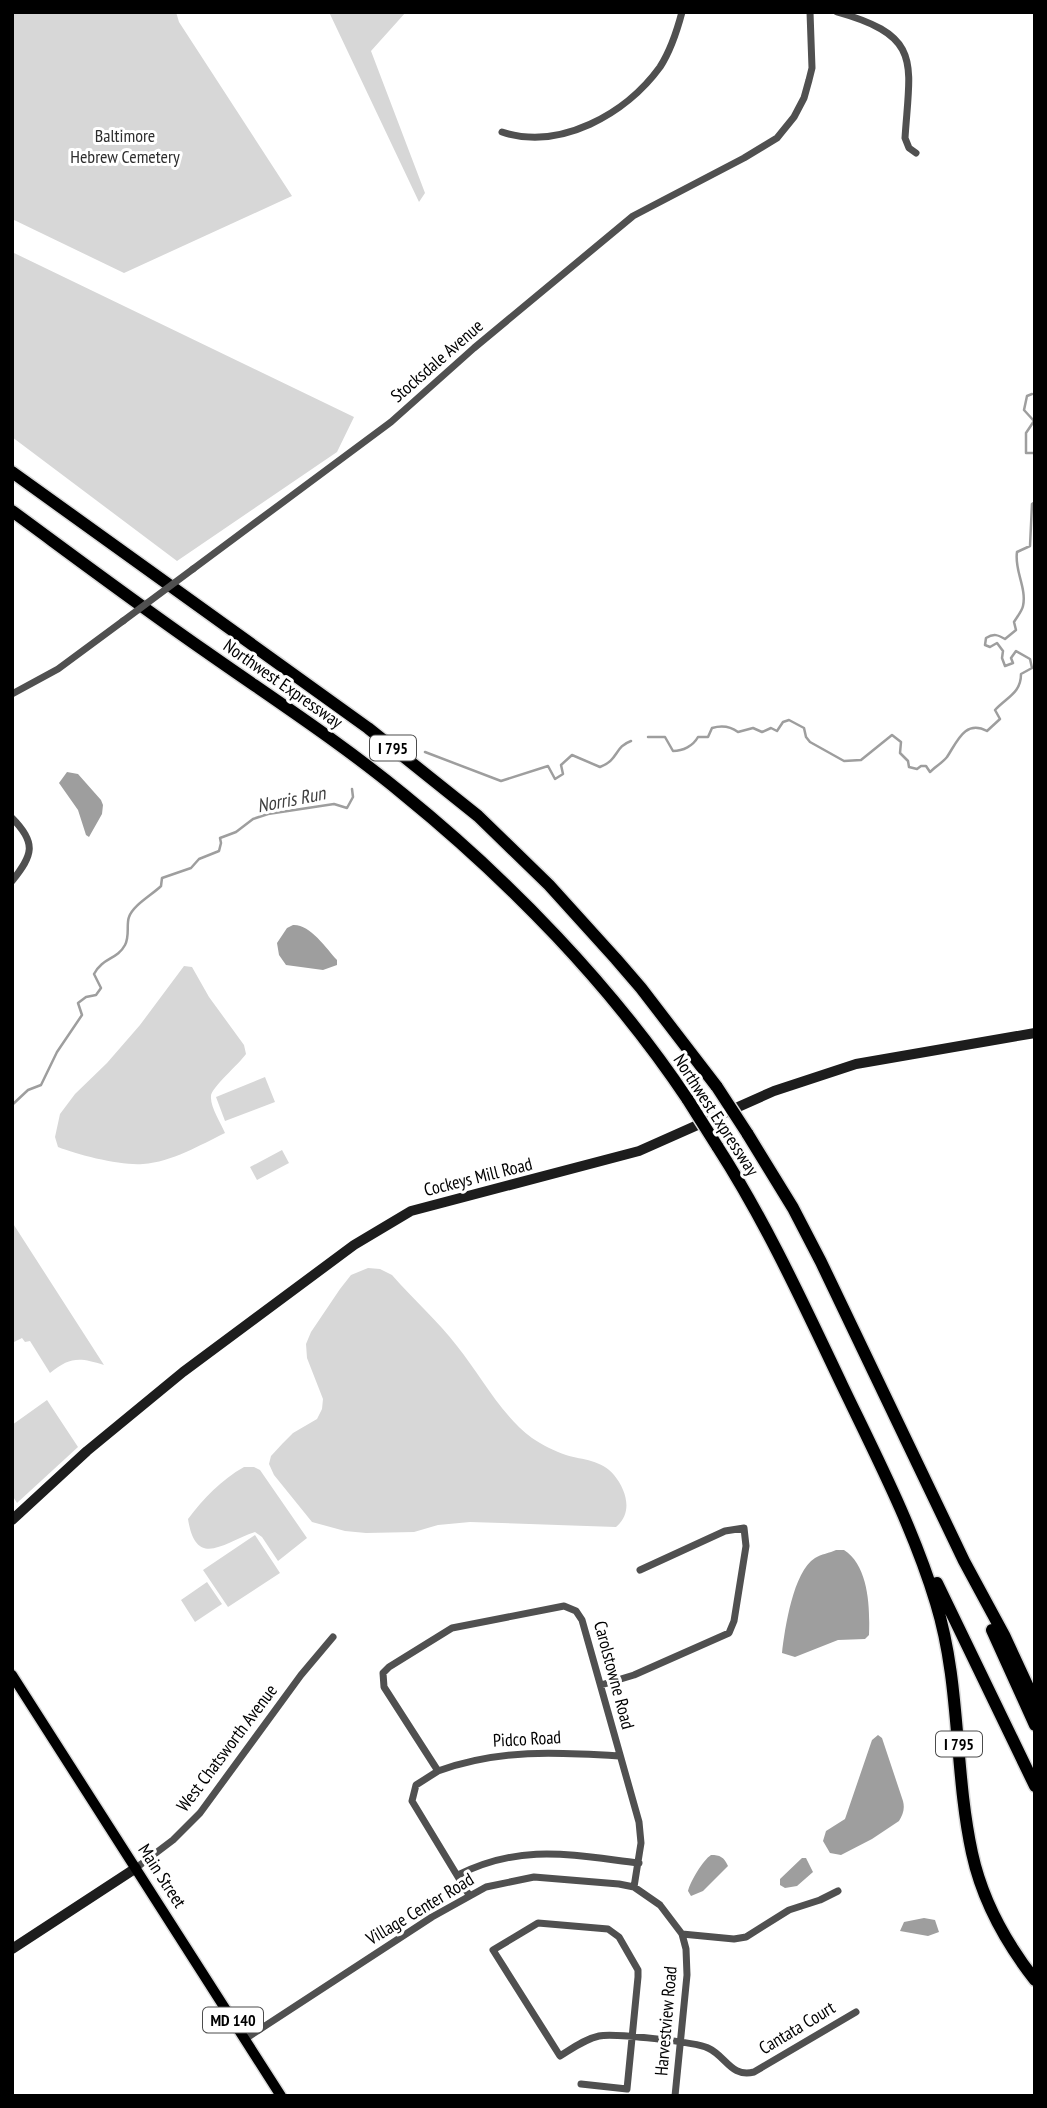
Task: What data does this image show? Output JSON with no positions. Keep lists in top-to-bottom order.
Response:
{
  "streets": {
    "highway": ["Northwest Expressway", "I 795"],
    "main road": ["Main Street", "MD 140"],
    "street": [
      "Stocksdale Avenue",
      "Cockeys Mill Road",
      "Carolstowne Road",
      "Pidco Road",
      "West Chatsworth Avenue",
      "Village Center Road",
      "Harvestview Road",
      "Cantata Court"
    ]
  },
  "crossings": [
    ["Carolstowne Road", "Pidco Road"],
    ["Carolstowne Road", "Village Center Road"],
    ["Carolstowne Road", "Harvestview Road"],
    ["West Chatsworth Avenue", "Main Street"],
    ["Main Street", "Village Center Road"],
    ["Village Center Road", "Harvestview Road"],
    ["Harvestview Road", "Cantata Court"]
  ],
  "water": ["Norris Run"],
  "parks": ["Baltimore Hebrew Cemetery"]
}
